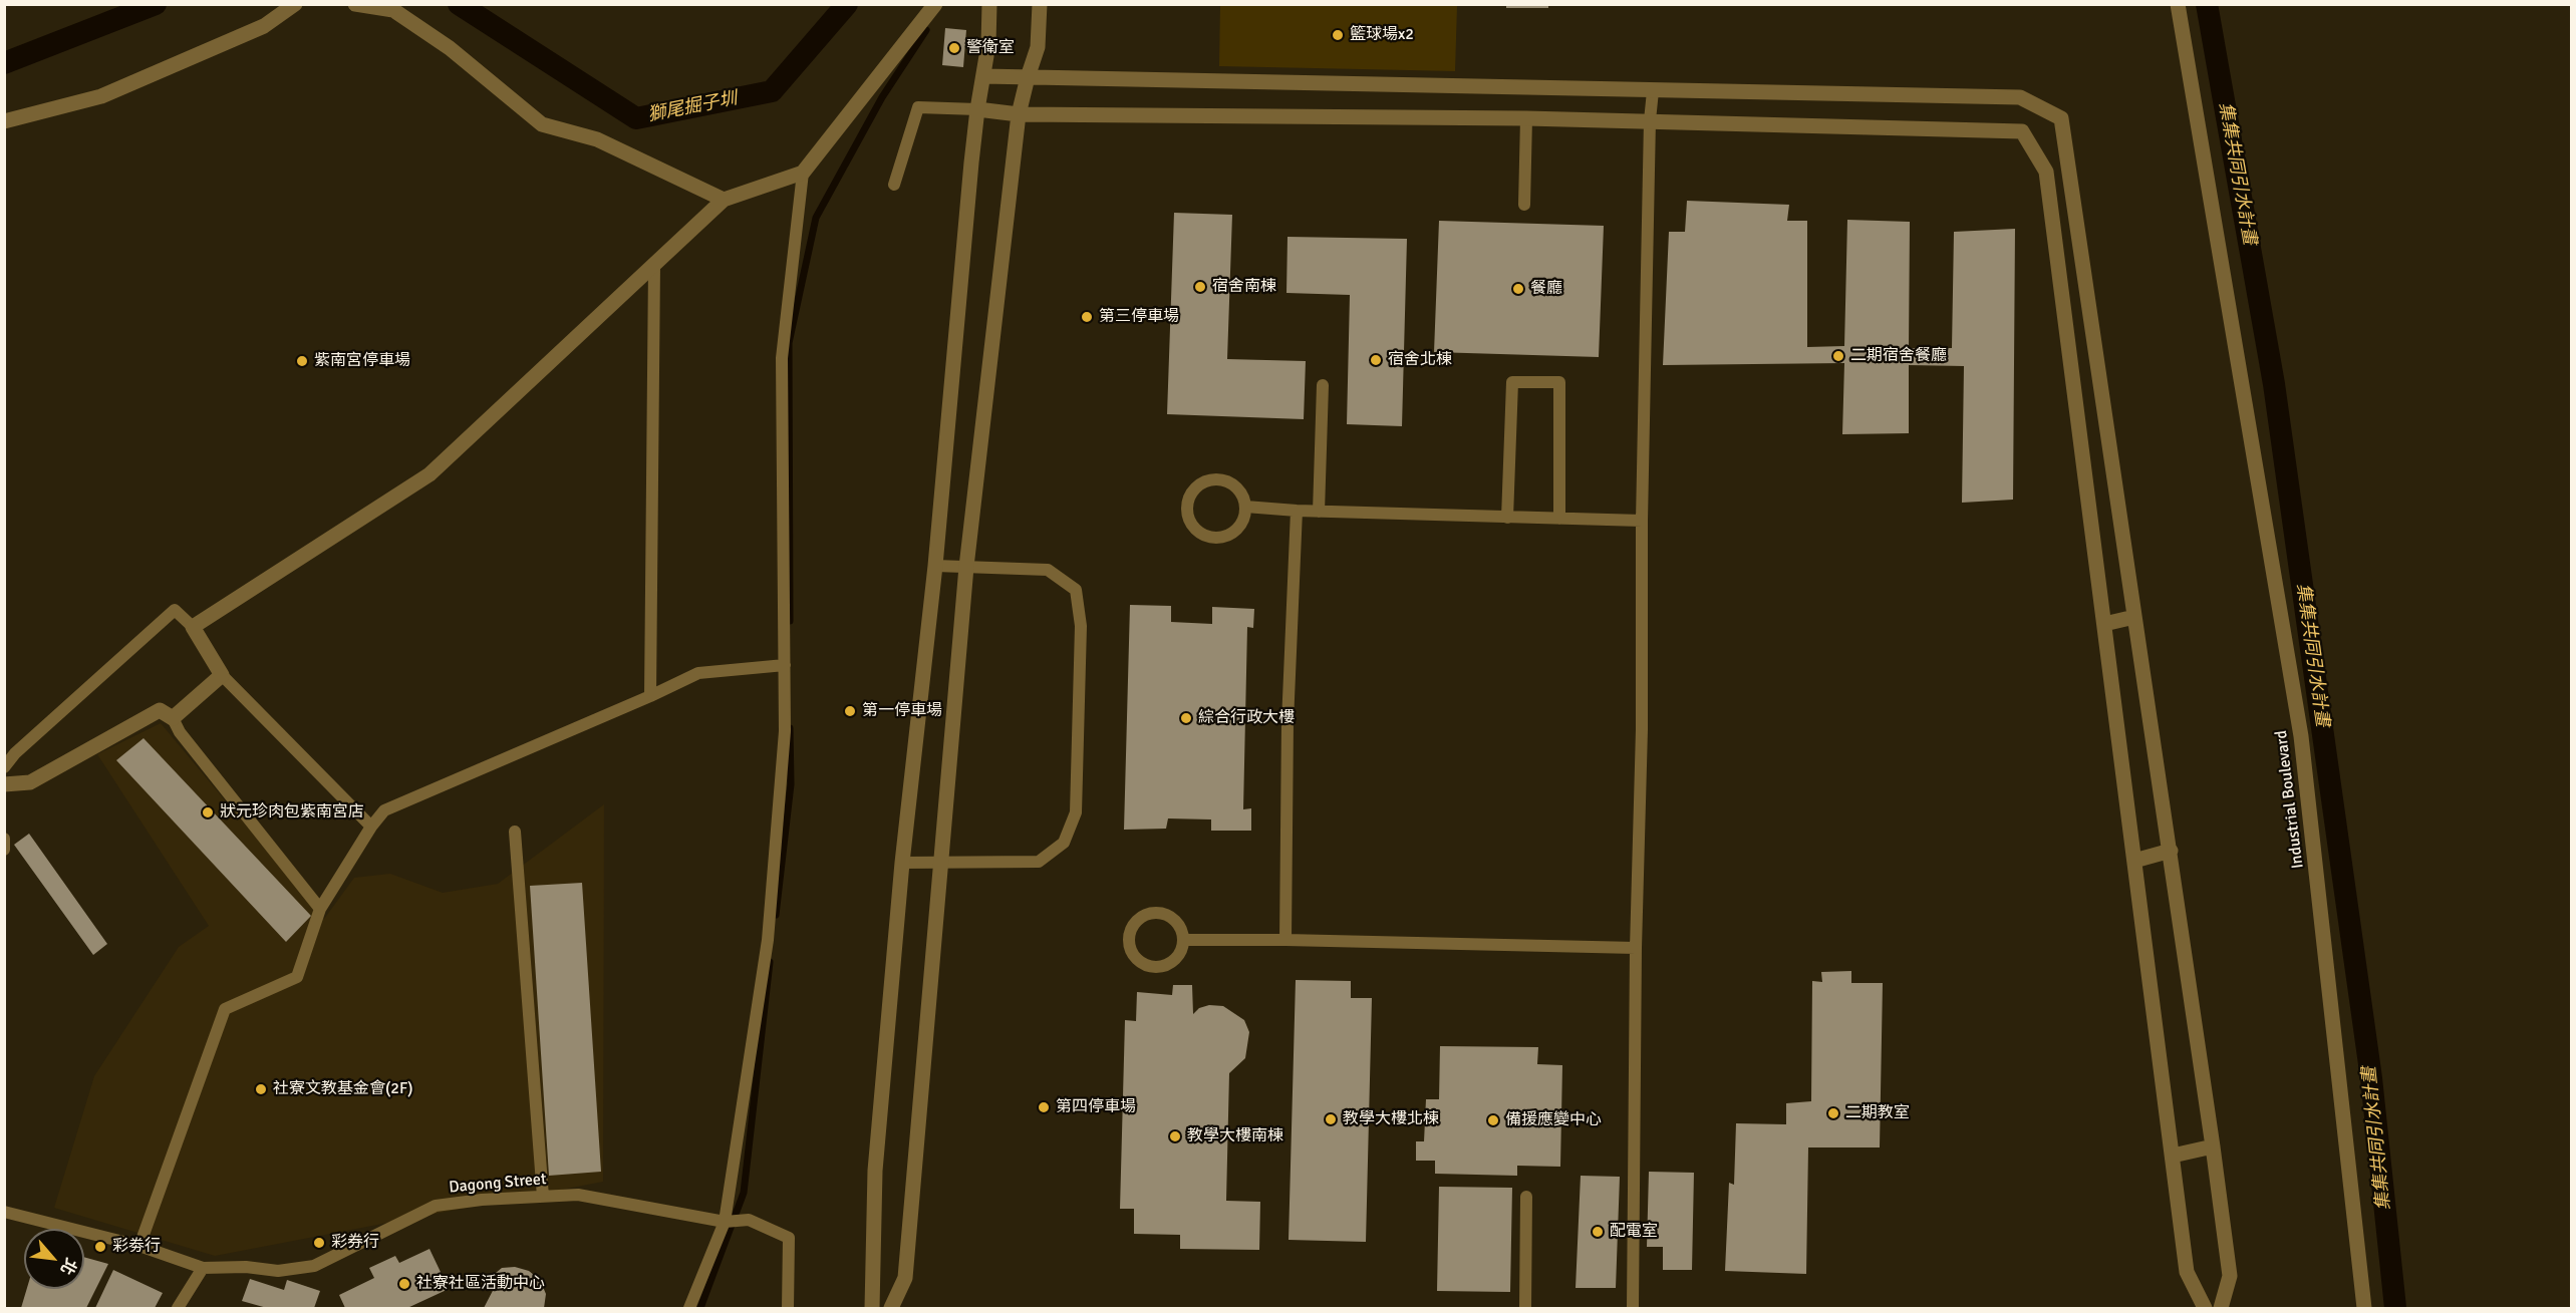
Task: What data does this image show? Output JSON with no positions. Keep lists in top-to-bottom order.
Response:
{
  "streets": {
    "street": ["Industrial Boulevard"],
    "lane": ["Dagong Street"]
  },
  "water": ["獅尾掘子圳", "集集共同引水計畫"],
  "places": [
    "籃球場x2",
    "警衛室",
    "宿舍南棟",
    "餐廳",
    "第三停車場",
    "二期宿舍餐廳",
    "宿舍北棟",
    "紫南宮停車場",
    "第一停車場",
    "綜合行政大樓",
    "狀元珍肉包紫南宮店",
    "社寮文教基金會(2F)",
    "第四停車場",
    "二期教室",
    "教學大樓北棟",
    "備援應變中心",
    "教學大樓南棟",
    "配電室",
    "彩券行",
    "彩劵行",
    "社寮社區活動中心"
  ],
  "north": "bottom right"
}
